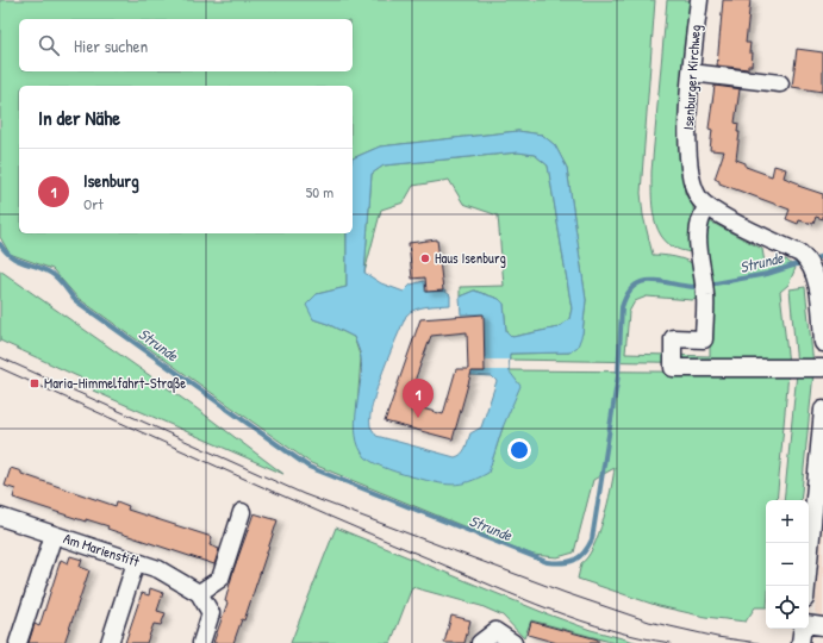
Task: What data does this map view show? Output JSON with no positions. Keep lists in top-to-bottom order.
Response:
{
  "streets": {
    "street": ["Isenburger Kirchweg", "Am Marienstift"]
  },
  "water": ["Strunde"],
  "places": {
    "other": ["Haus Isenburg"],
    "transit": ["Maria-Himmelfahrt-Straße"]
  },
  "page": {
    "search": "Hier suchen",
    "heading": "In der Nähe",
    "list": [
      {
        "mark": "1",
        "name": "Isenburg",
        "note": "Ort",
        "value": "50 m"
      }
    ],
    "pins": "1",
    "map_buttons": ["+", "−"]
  }
}
